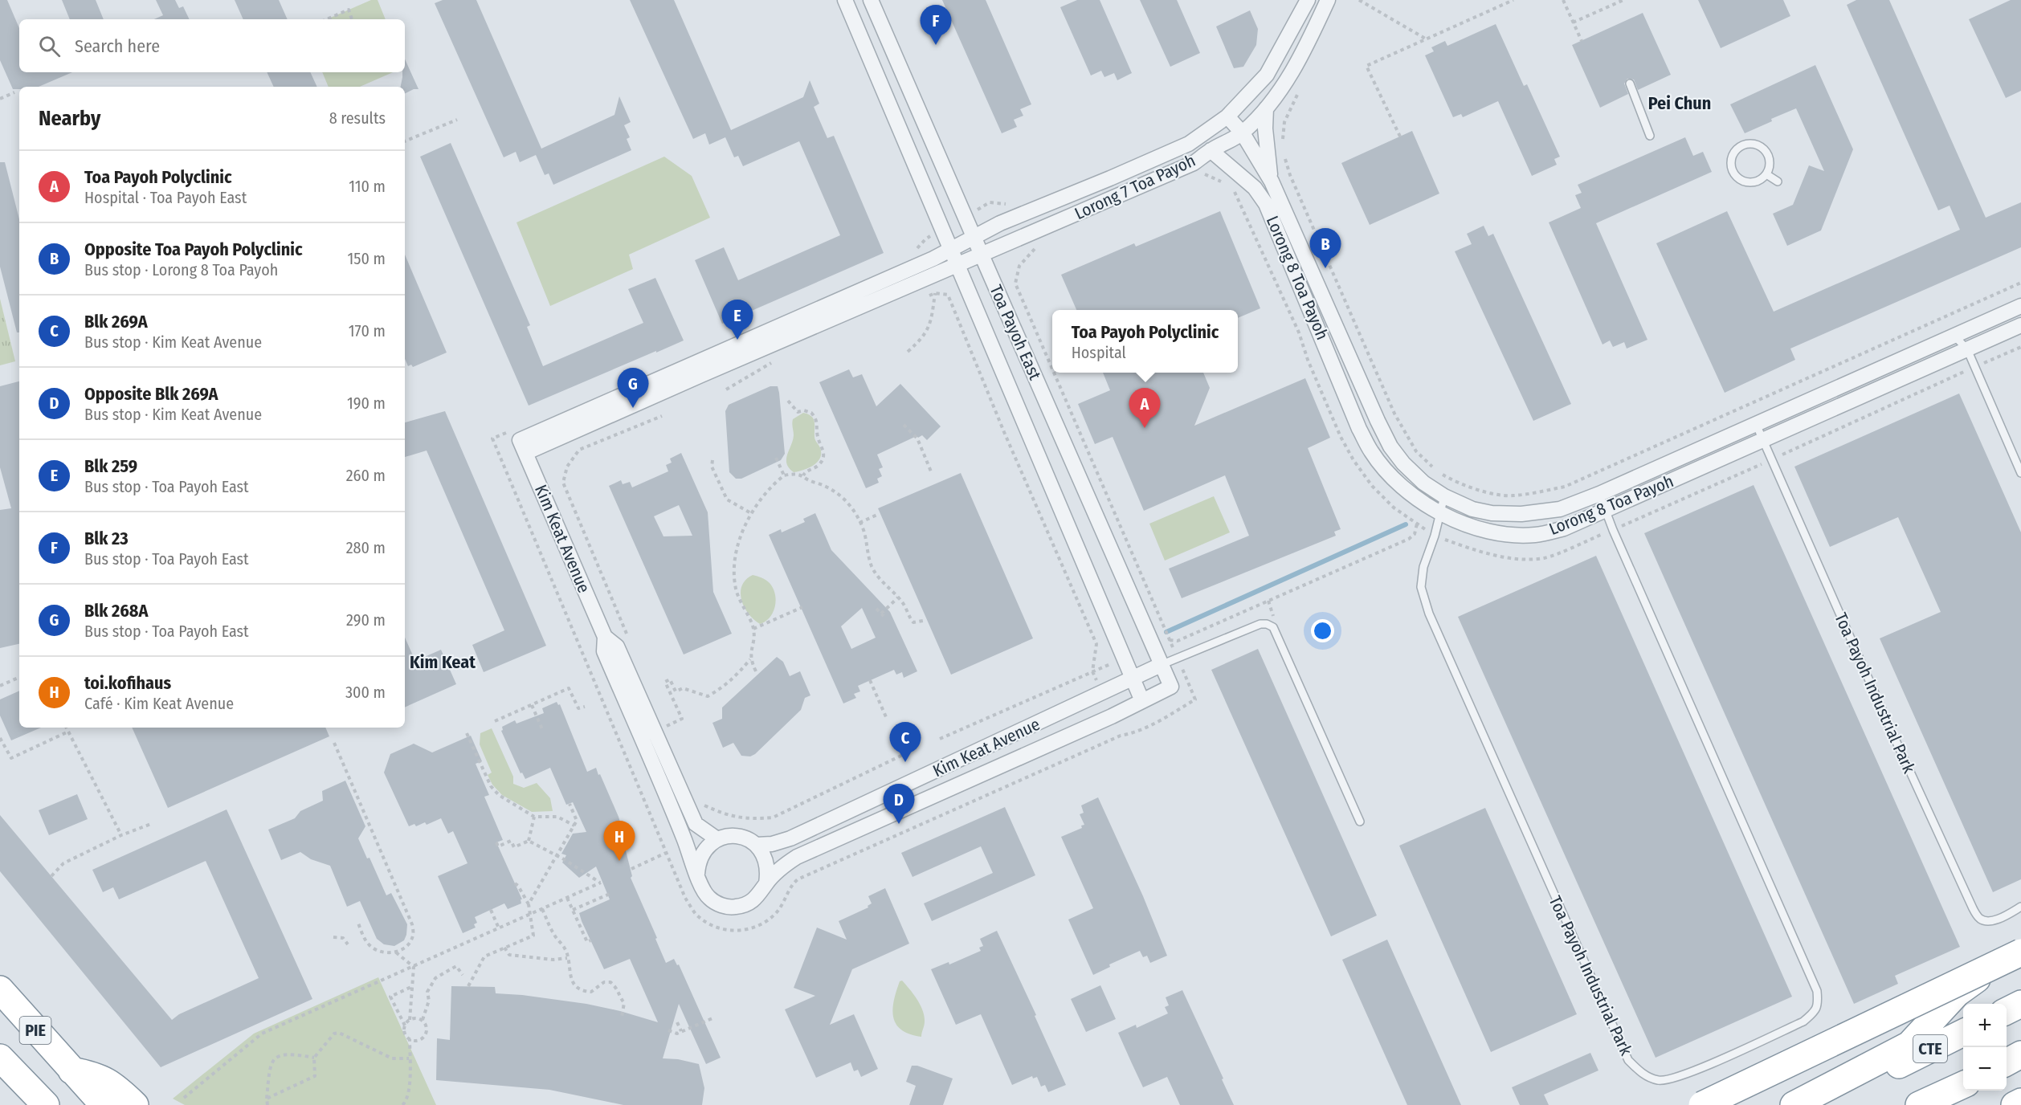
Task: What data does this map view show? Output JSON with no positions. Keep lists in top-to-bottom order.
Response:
{
  "streets": {
    "highway": ["PIE", "CTE"],
    "street": [
      "Lorong 7 Toa Payoh",
      "Lorong 8 Toa Payoh",
      "Toa Payoh East",
      "Kim Keat Avenue"
    ],
    "lane": ["Toa Payoh Industrial Park"]
  },
  "crossings": [
    ["Lorong 7 Toa Payoh", "Lorong 8 Toa Payoh"],
    ["Lorong 7 Toa Payoh", "Toa Payoh East"],
    ["Lorong 8 Toa Payoh", "Toa Payoh Industrial Park"],
    ["Toa Payoh East", "Kim Keat Avenue"]
  ],
  "districts": ["Pei Chun", "Kim Keat"],
  "page": {
    "pins": [
      "F",
      "B",
      "E",
      "G",
      "A",
      "C",
      "D",
      "H"
    ],
    "search": "Search here",
    "heading": ["Nearby", "8 results"],
    "list": [
      {
        "mark": "A",
        "name": "Toa Payoh Polyclinic",
        "note": "Hospital · Toa Payoh East",
        "value": "110 m"
      },
      {
        "mark": "B",
        "name": "Opposite Toa Payoh Polyclinic",
        "note": "Bus stop · Lorong 8 Toa Payoh",
        "value": "150 m"
      },
      {
        "mark": "C",
        "name": "Blk 269A",
        "note": "Bus stop · Kim Keat Avenue",
        "value": "170 m"
      },
      {
        "mark": "D",
        "name": "Opposite Blk 269A",
        "note": "Bus stop · Kim Keat Avenue",
        "value": "190 m"
      },
      {
        "mark": "E",
        "name": "Blk 259",
        "note": "Bus stop · Toa Payoh East",
        "value": "260 m"
      },
      {
        "mark": "F",
        "name": "Blk 23",
        "note": "Bus stop · Toa Payoh East",
        "value": "280 m"
      },
      {
        "mark": "G",
        "name": "Blk 268A",
        "note": "Bus stop · Toa Payoh East",
        "value": "290 m"
      },
      {
        "mark": "H",
        "name": "toi.kofihaus",
        "note": "Café · Kim Keat Avenue",
        "value": "300 m"
      }
    ],
    "popup": ["Toa Payoh Polyclinic", "Hospital"],
    "map_buttons": ["+", "−"]
  }
}
